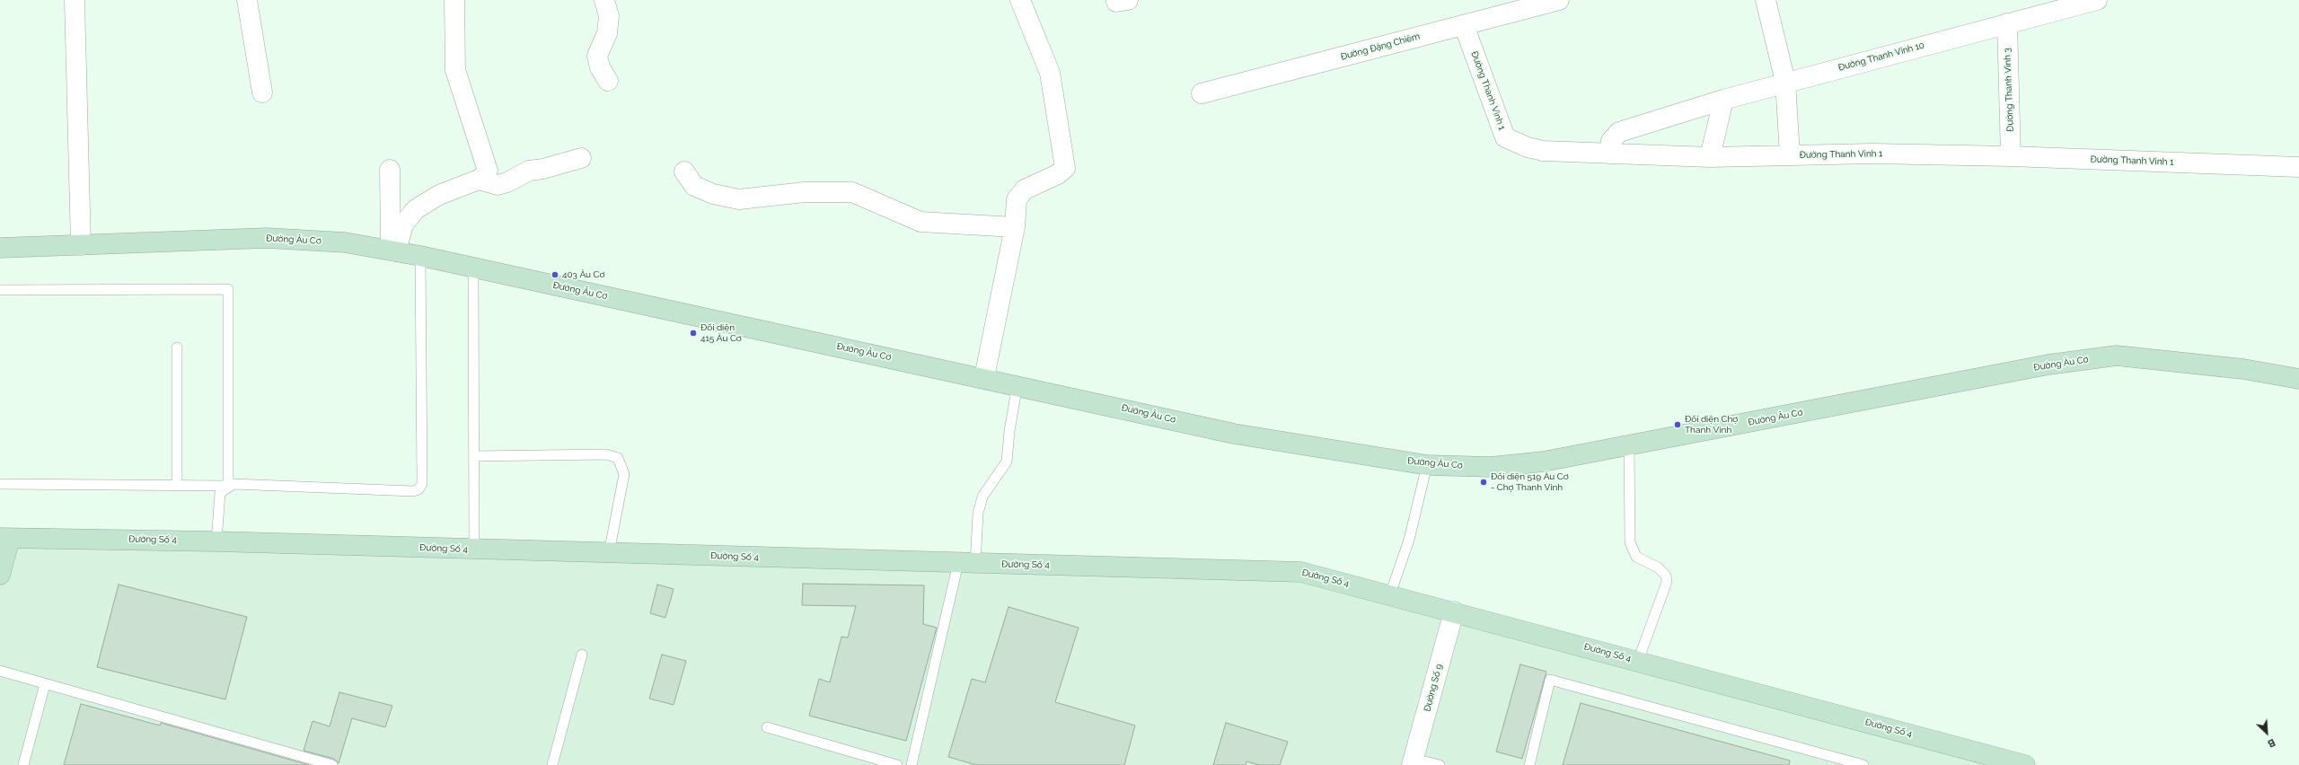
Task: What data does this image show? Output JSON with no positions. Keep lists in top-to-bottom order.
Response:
{
  "streets": {
    "main road": ["Đường Âu Cơ", "Đường Số 4"],
    "street": [
      "Đường Đặng Chiêm",
      "Đường Thanh Vinh 10",
      "Đường Thanh Vinh 3",
      "Đường Thanh Vinh 1",
      "Đường Số 9"
    ]
  },
  "crossings": [
    ["Đường Đặng Chiêm", "Đường Thanh Vinh 1"],
    ["Đường Thanh Vinh 10", "Đường Thanh Vinh 3"],
    ["Đường Thanh Vinh 10", "Đường Thanh Vinh 1"],
    ["Đường Thanh Vinh 3", "Đường Thanh Vinh 1"],
    ["Đường Số 4", "Đường Số 9"]
  ],
  "places": [
    "403 Âu Cơ",
    "Đối diện 415 Âu Cơ",
    "Đối diện Chợ Thanh Vinh",
    "Đối diện 519 Âu Cơ - Chợ Thanh Vinh"
  ],
  "north": "bottom right"
}
